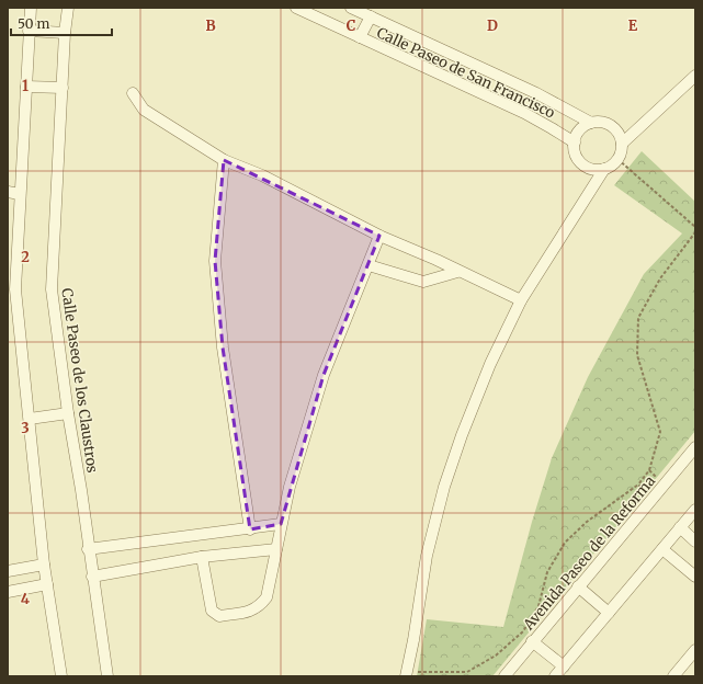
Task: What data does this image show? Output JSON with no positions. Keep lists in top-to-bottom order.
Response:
{
  "streets": {
    "street": ["Calle Paseo de San Francisco", "Calle Paseo de los Claustros", "Avenida Paseo de la Reforma"]
  },
  "scale_bar": "50 m",
  "grid": {
    "columns": [
      "B",
      "C",
      "D",
      "E"
    ],
    "rows": [
      "1",
      "2",
      "3",
      "4"
    ]
  }
}
